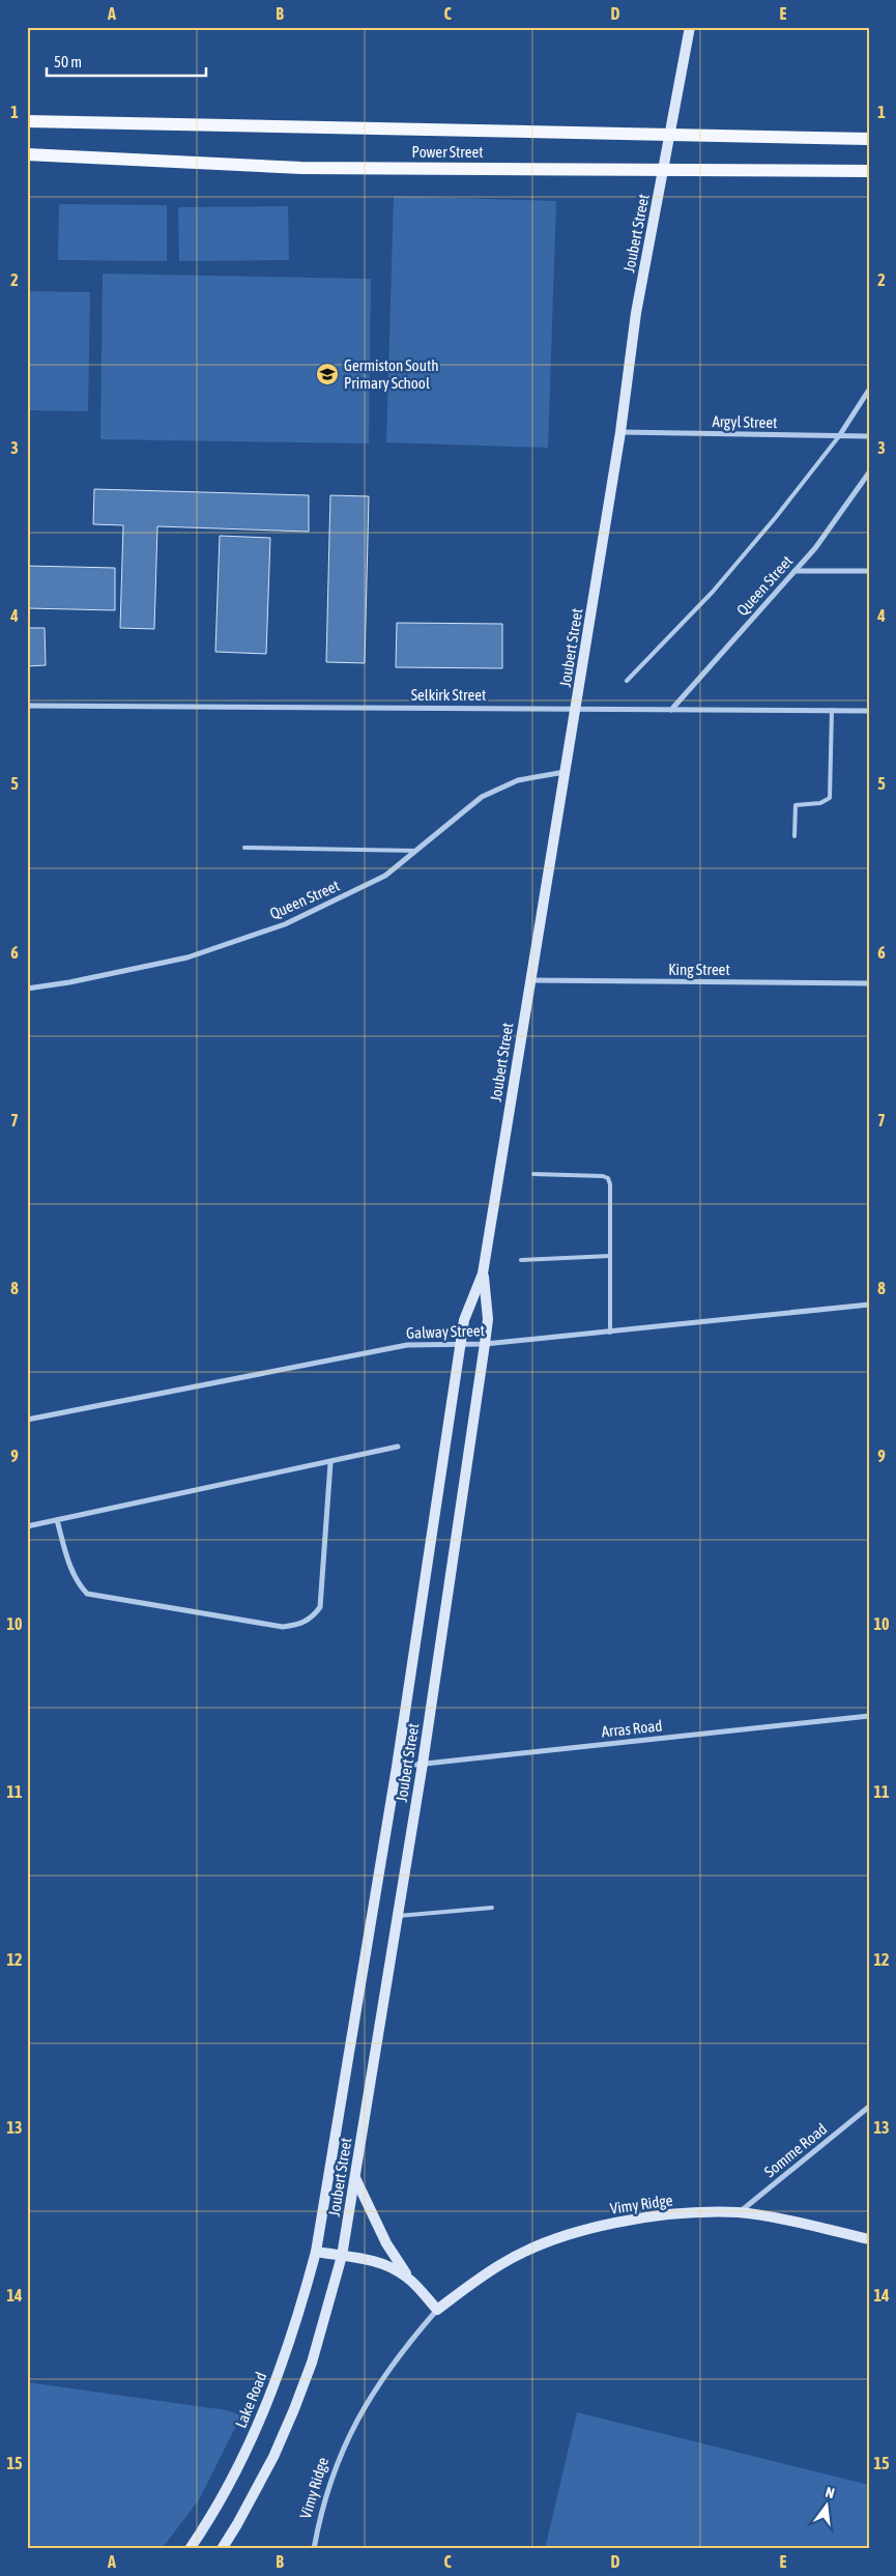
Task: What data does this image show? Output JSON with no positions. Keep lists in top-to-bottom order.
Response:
{
  "streets": {
    "main road": [
      "Power Street",
      "Joubert Street",
      "Vimy Ridge",
      "Lake Road"
    ],
    "street": [
      "Argyl Street",
      "Queen Street",
      "Selkirk Street",
      "King Street",
      "Galway Street",
      "Arras Road",
      "Somme Road"
    ]
  },
  "crossings": [
    ["Power Street", "Joubert Street"],
    ["Joubert Street", "Argyl Street"],
    ["Joubert Street", "Queen Street"],
    ["Joubert Street", "Selkirk Street"],
    ["Joubert Street", "King Street"],
    ["Joubert Street", "Galway Street"],
    ["Joubert Street", "Arras Road"],
    ["Joubert Street", "Lake Road"],
    ["Queen Street", "Selkirk Street"],
    ["Somme Road", "Vimy Ridge"]
  ],
  "places": {
    "school or university": ["Germiston South Primary School"]
  },
  "scale_bar": "50 m",
  "north": "top",
  "grid": {
    "columns": [
      "A",
      "B",
      "C",
      "D",
      "E"
    ],
    "rows": [
      "1",
      "2",
      "3",
      "4",
      "5",
      "6",
      "7",
      "8",
      "9",
      "10",
      "11",
      "12",
      "13",
      "14",
      "15"
    ]
  }
}
